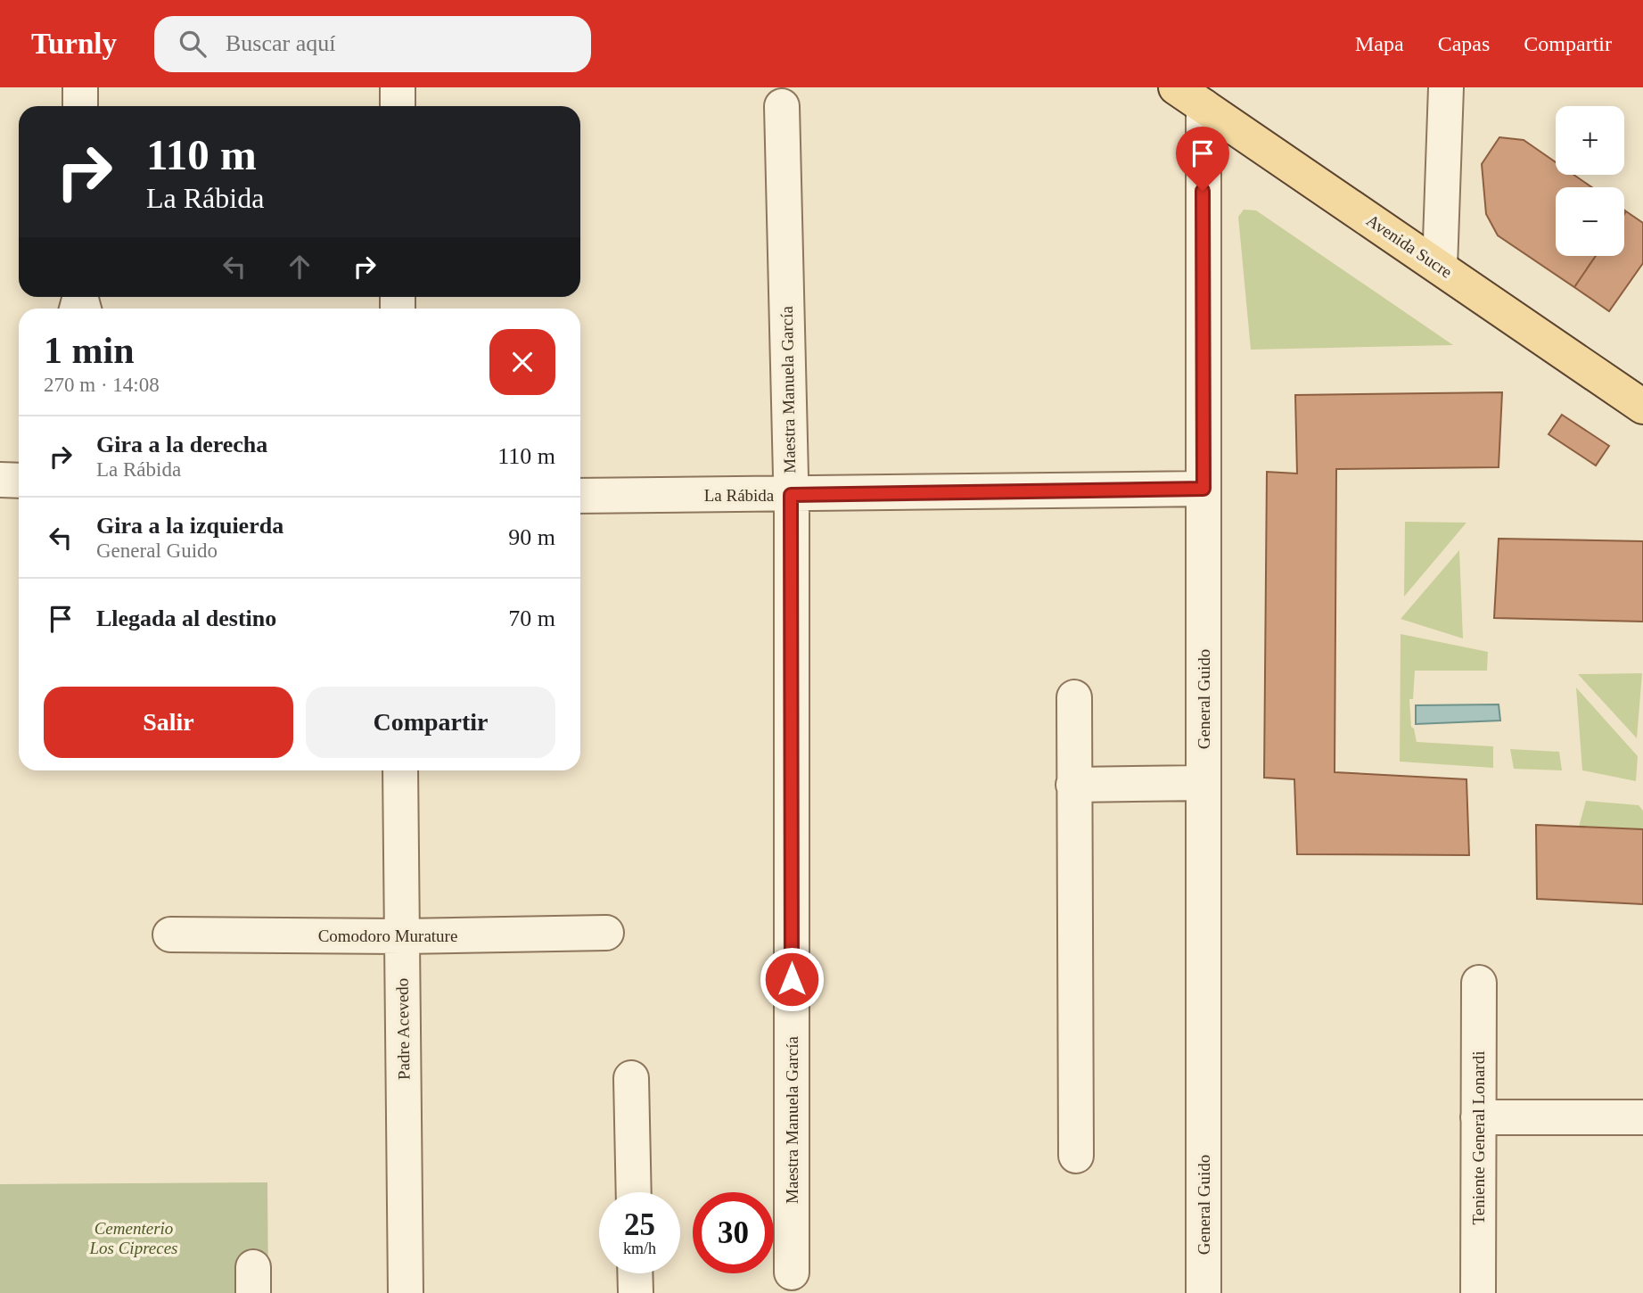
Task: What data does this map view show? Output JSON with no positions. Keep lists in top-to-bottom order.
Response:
{
  "streets": {
    "main road": ["Avenida Sucre"],
    "street": [
      "Maestra Manuela García",
      "La Rábida",
      "General Guido",
      "Comodoro Murature",
      "Padre Acevedo",
      "Teniente General Lonardi"
    ]
  },
  "crossings": [
    ["Avenida Sucre", "General Guido"],
    ["Maestra Manuela García", "La Rábida"],
    ["La Rábida", "General Guido"],
    ["Comodoro Murature", "Padre Acevedo"]
  ],
  "parks": ["Cementerio Los Cipreces"],
  "page": {
    "header": "Turnly",
    "search": "Buscar aquí",
    "nav": ["Mapa", "Capas", "Compartir"],
    "map_buttons": ["+", "−"],
    "turn": ["110 m", "La Rábida"],
    "heading": ["1 min", "270 m · 14:08"],
    "list": [
      {
        "name": "Gira a la derecha",
        "note": "La Rábida",
        "value": "110 m"
      },
      {
        "name": "Gira a la izquierda",
        "note": "General Guido",
        "value": "90 m"
      },
      {
        "name": "Llegada al destino",
        "value": "70 m"
      }
    ],
    "buttons": ["Salir", "Compartir"],
    "speed": "25 km/h",
    "limit": "30"
  }
}
